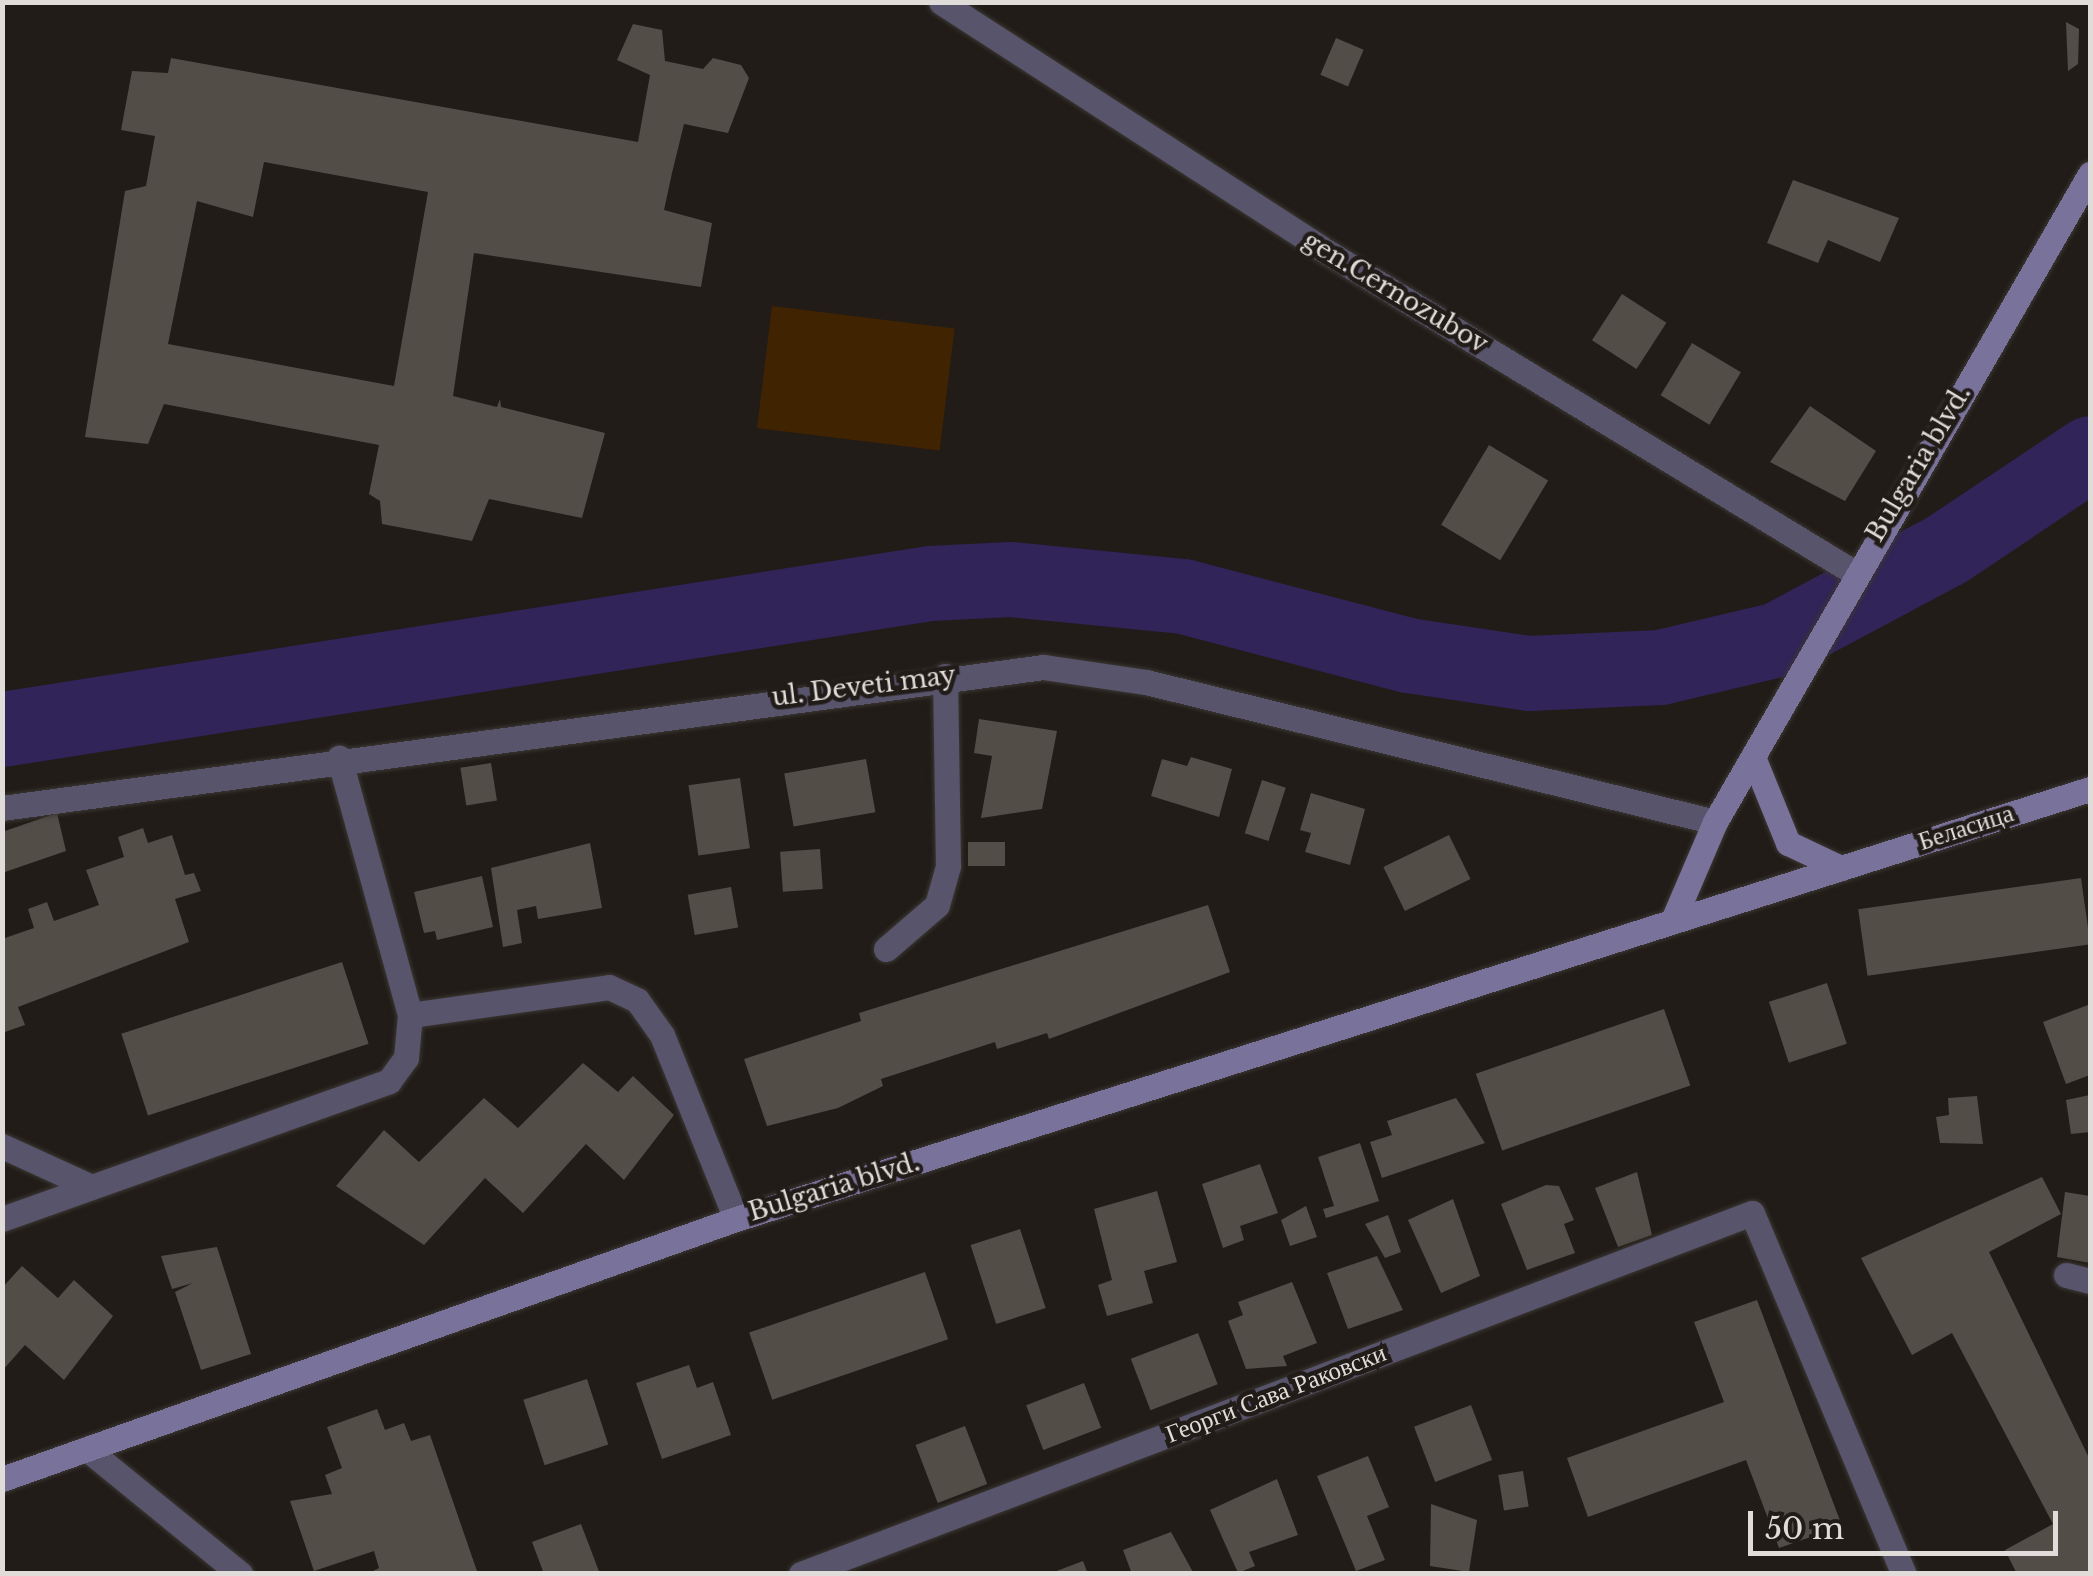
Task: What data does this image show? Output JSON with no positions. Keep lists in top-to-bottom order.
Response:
{
  "streets": {
    "main road": ["Bulgaria blvd.", "Беласица"],
    "street": ["gen.Cernozubov", "ul. Deveti may", "Георги Сава Раковски"]
  },
  "crossings": [
    ["gen.Cernozubov", "Bulgaria blvd."],
    ["Bulgaria blvd.", "ul. Deveti may"],
    ["Bulgaria blvd.", "Беласица"]
  ],
  "scale_bar": "50 m"
}
